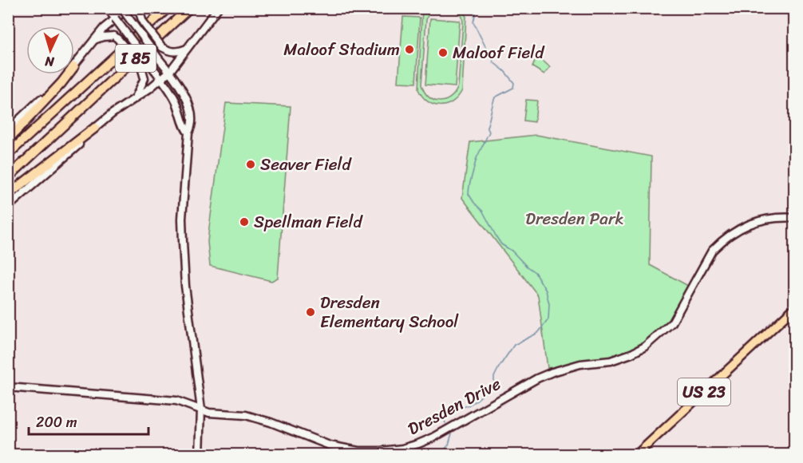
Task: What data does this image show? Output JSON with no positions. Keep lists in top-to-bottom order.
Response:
{
  "streets": {
    "highway": ["I 85"],
    "main road": ["US 23"],
    "street": ["Dresden Drive"]
  },
  "parks": ["Dresden Park"],
  "places": [
    "Maloof Stadium",
    "Maloof Field",
    "Seaver Field",
    "Spellman Field",
    "Dresden Elementary School"
  ],
  "scale_bar": "200 m",
  "north": "bottom"
}
